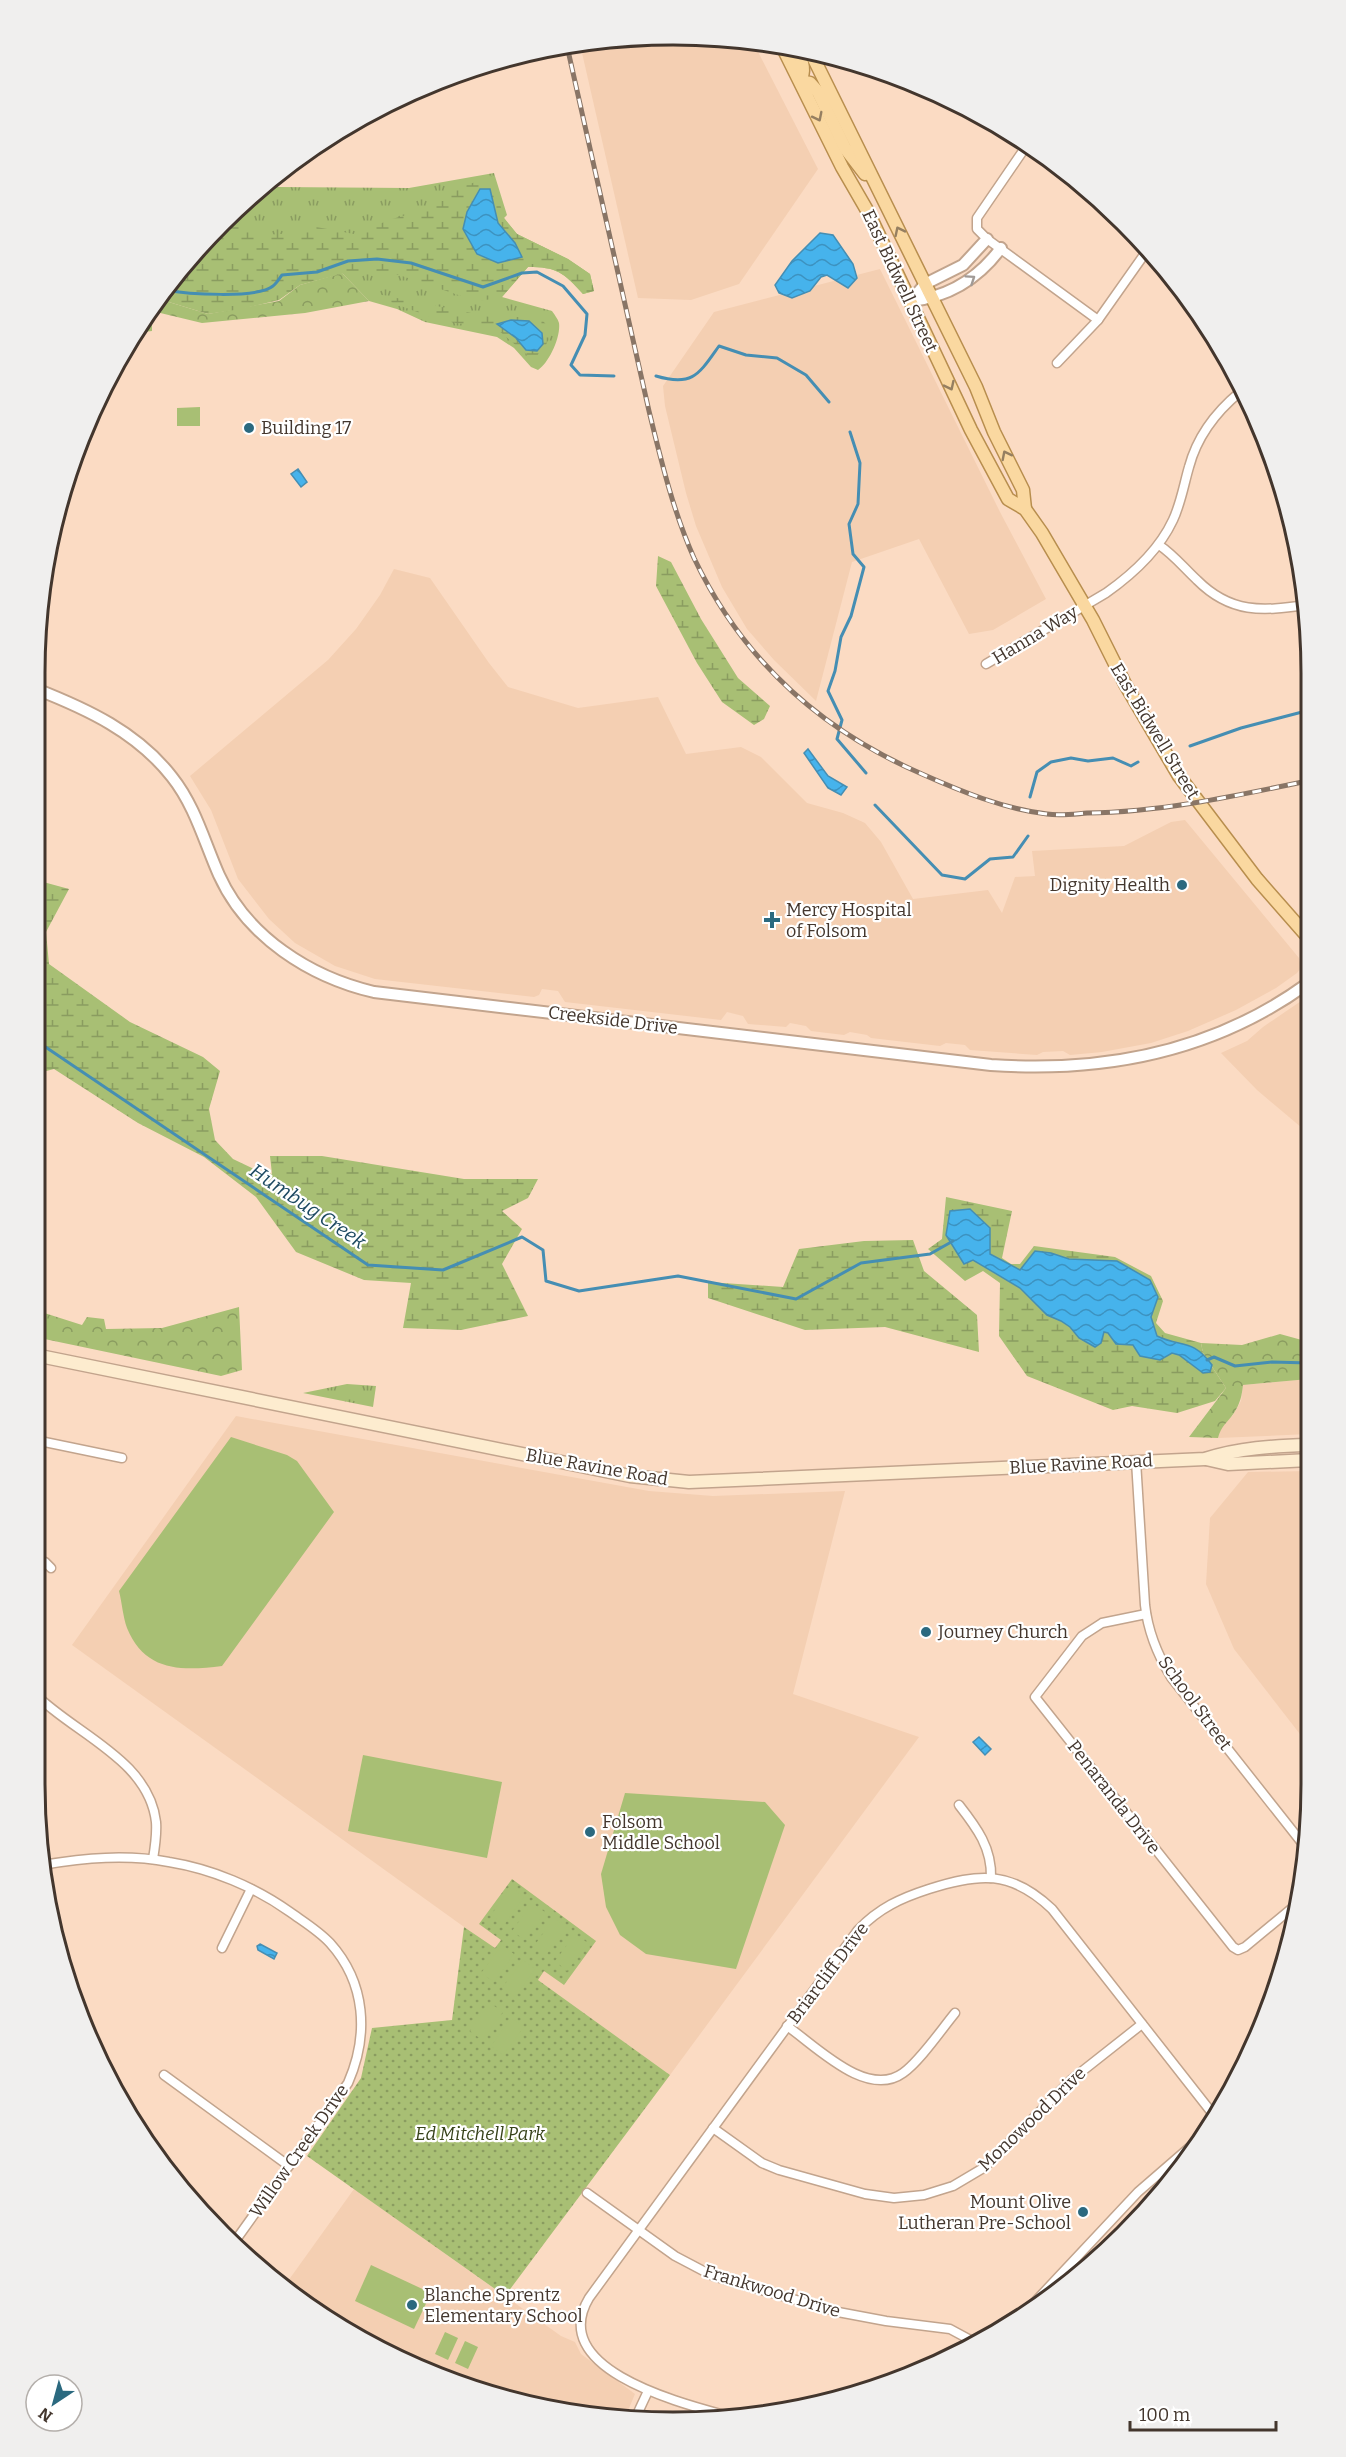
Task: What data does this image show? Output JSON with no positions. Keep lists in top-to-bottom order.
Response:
{
  "streets": {
    "main road": ["East Bidwell Street", "Blue Ravine Road"],
    "street": [
      "Hanna Way",
      "Creekside Drive",
      "School Street",
      "Penaranda Drive",
      "Briarcliff Drive",
      "Monowood Drive",
      "Willow Creek Drive",
      "Frankwood Drive"
    ]
  },
  "crossings": [
    ["East Bidwell Street", "Hanna Way"],
    ["Blue Ravine Road", "School Street"],
    ["School Street", "Penaranda Drive"],
    ["Briarcliff Drive", "Monowood Drive"],
    ["Briarcliff Drive", "Frankwood Drive"]
  ],
  "water": ["Humbug Creek"],
  "parks": ["Ed Mitchell Park"],
  "places": {
    "other": [
      "Building 17",
      "Dignity Health",
      "Journey Church",
      "Folsom Middle School",
      "Mount Olive Lutheran Pre-School",
      "Blanche Sprentz Elementary School"
    ],
    "health": ["Mercy Hospital of Folsom"]
  },
  "scale_bar": "100 m",
  "north": "bottom left"
}
